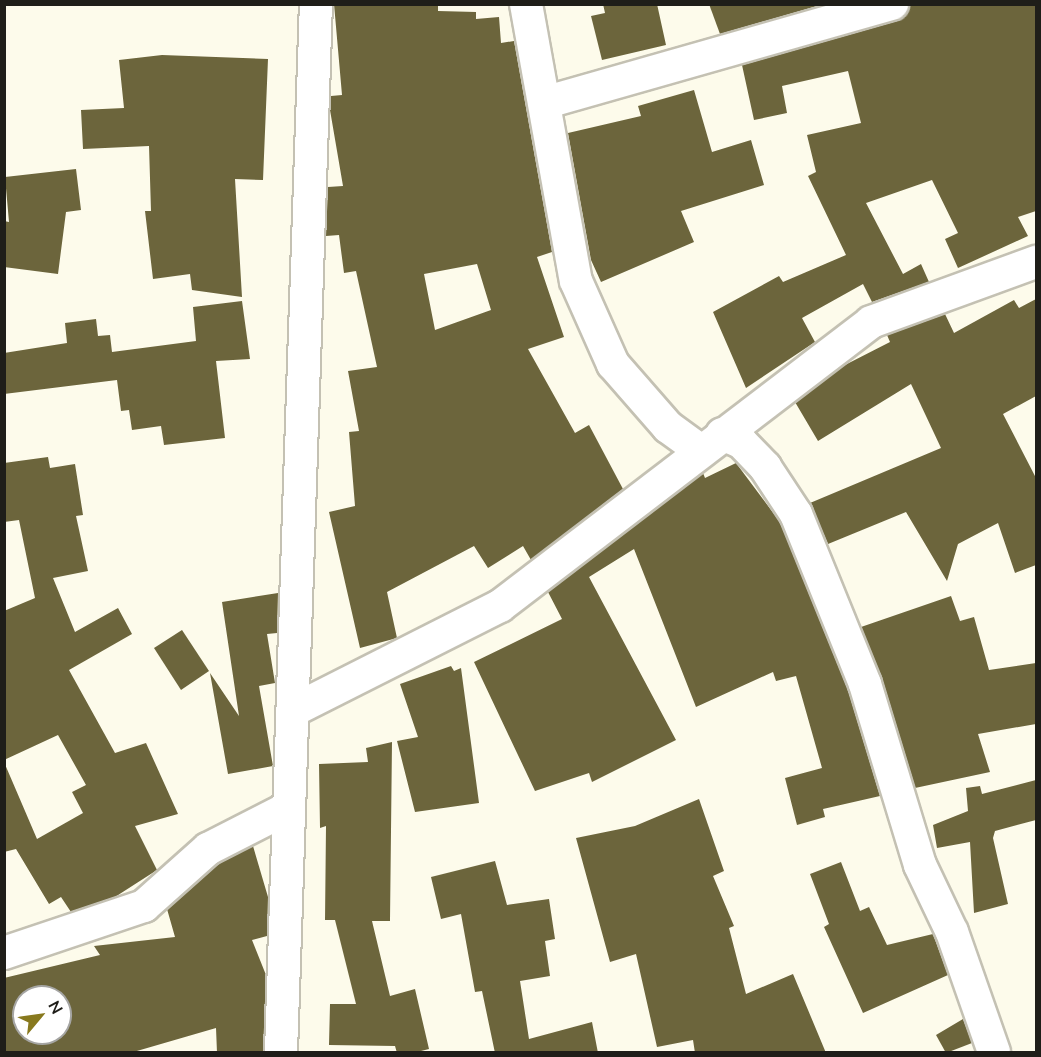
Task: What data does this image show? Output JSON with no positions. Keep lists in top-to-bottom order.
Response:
{
  "north": "top right"
}
